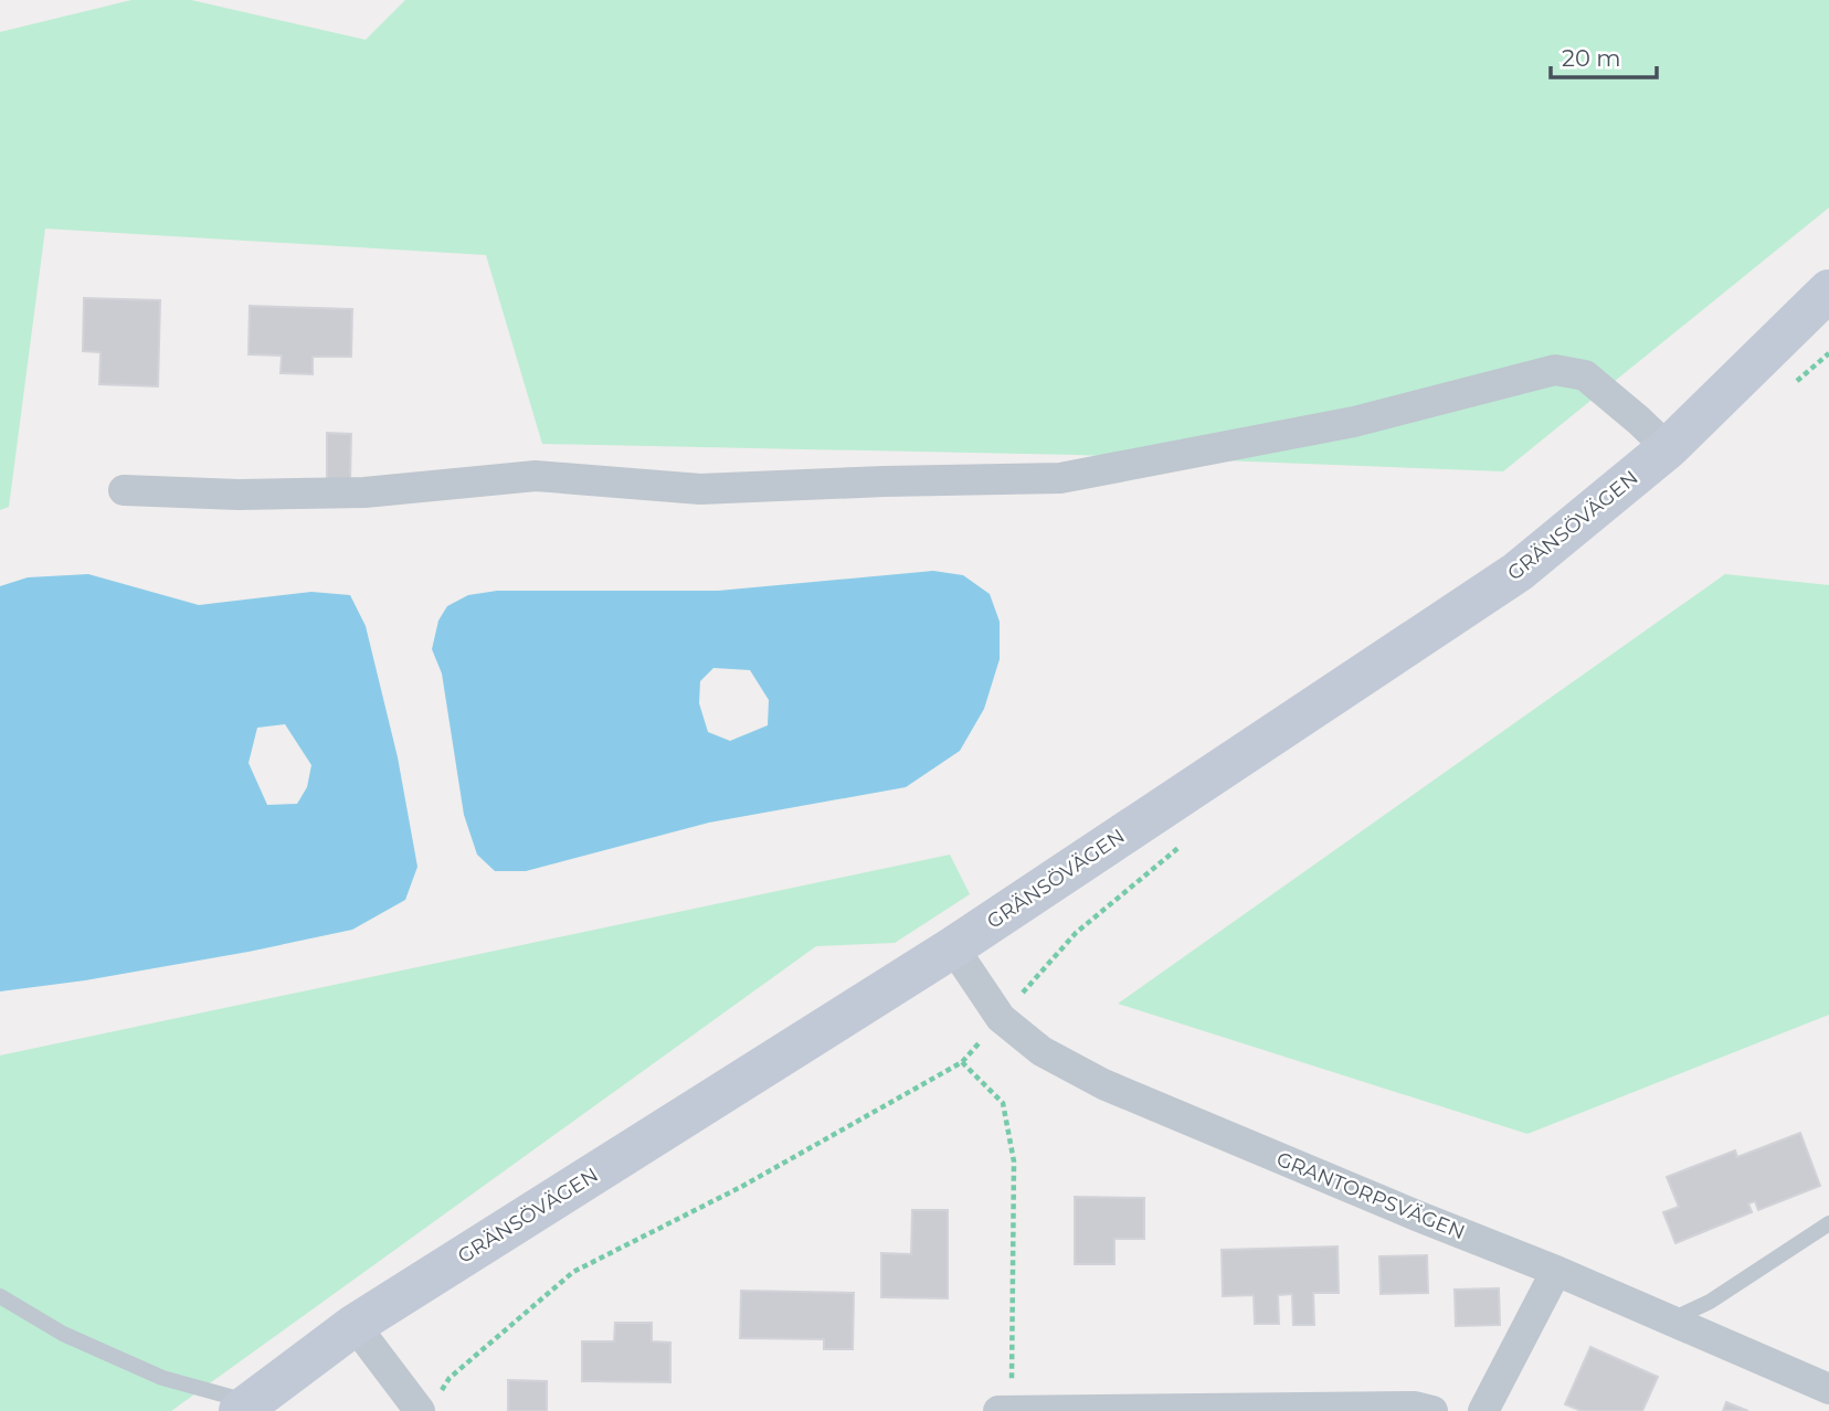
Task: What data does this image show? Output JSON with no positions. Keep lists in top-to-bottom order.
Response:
{
  "streets": {
    "street": ["GRÄNSÖVÄGEN", "GRANTORPSVÄGEN"]
  },
  "crossings": [
    ["GRÄNSÖVÄGEN", "GRANTORPSVÄGEN"]
  ],
  "scale_bar": "20 m"
}
